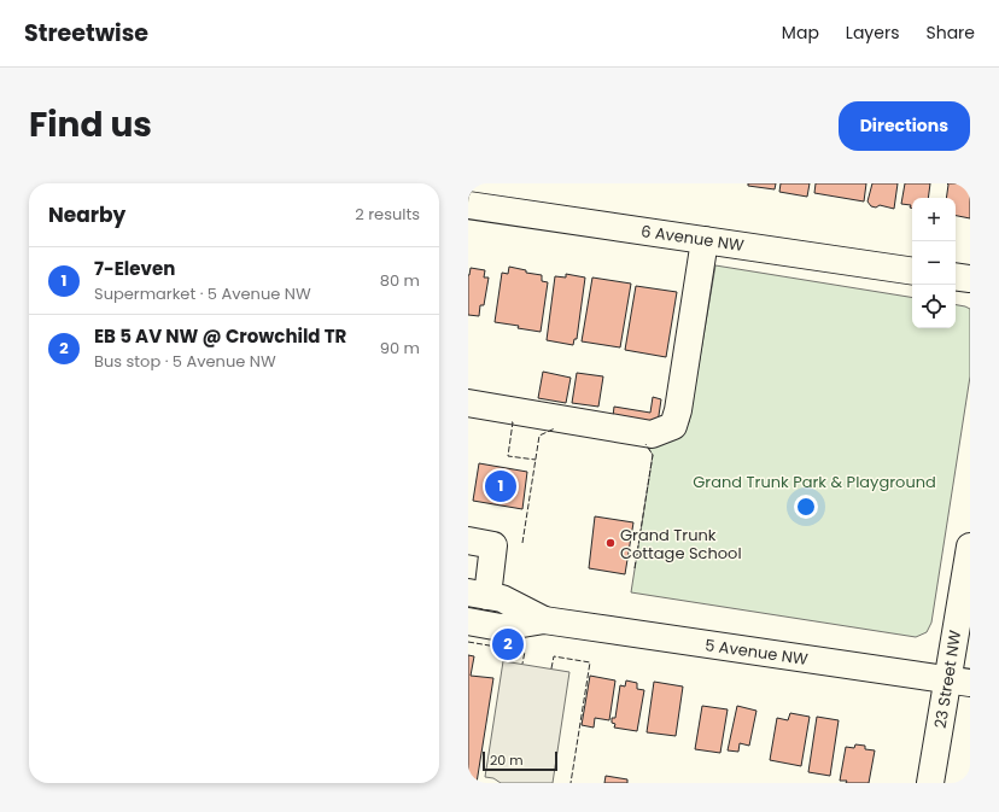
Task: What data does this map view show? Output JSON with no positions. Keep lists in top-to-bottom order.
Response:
{
  "streets": {
    "street": ["6 Avenue NW", "5 Avenue NW", "23 Street NW"]
  },
  "crossings": [
    ["5 Avenue NW", "23 Street NW"]
  ],
  "parks": ["Grand Trunk Park & Playground"],
  "places": ["Grand Trunk Cottage School"],
  "scale_bar": "20 m",
  "page": {
    "header": "Streetwise",
    "nav": ["Map", "Layers", "Share"],
    "title": "Find us",
    "buttons": "Directions",
    "heading": ["Nearby", "2 results"],
    "map_buttons": ["+", "−"],
    "list": [
      {
        "mark": "1",
        "name": "7-Eleven",
        "note": "Supermarket · 5 Avenue NW",
        "value": "80 m"
      },
      {
        "mark": "2",
        "name": "EB 5 AV NW @ Crowchild TR",
        "note": "Bus stop · 5 Avenue NW",
        "value": "90 m"
      }
    ],
    "pins": ["1", "2"],
    "scale": "20 m"
  }
}
